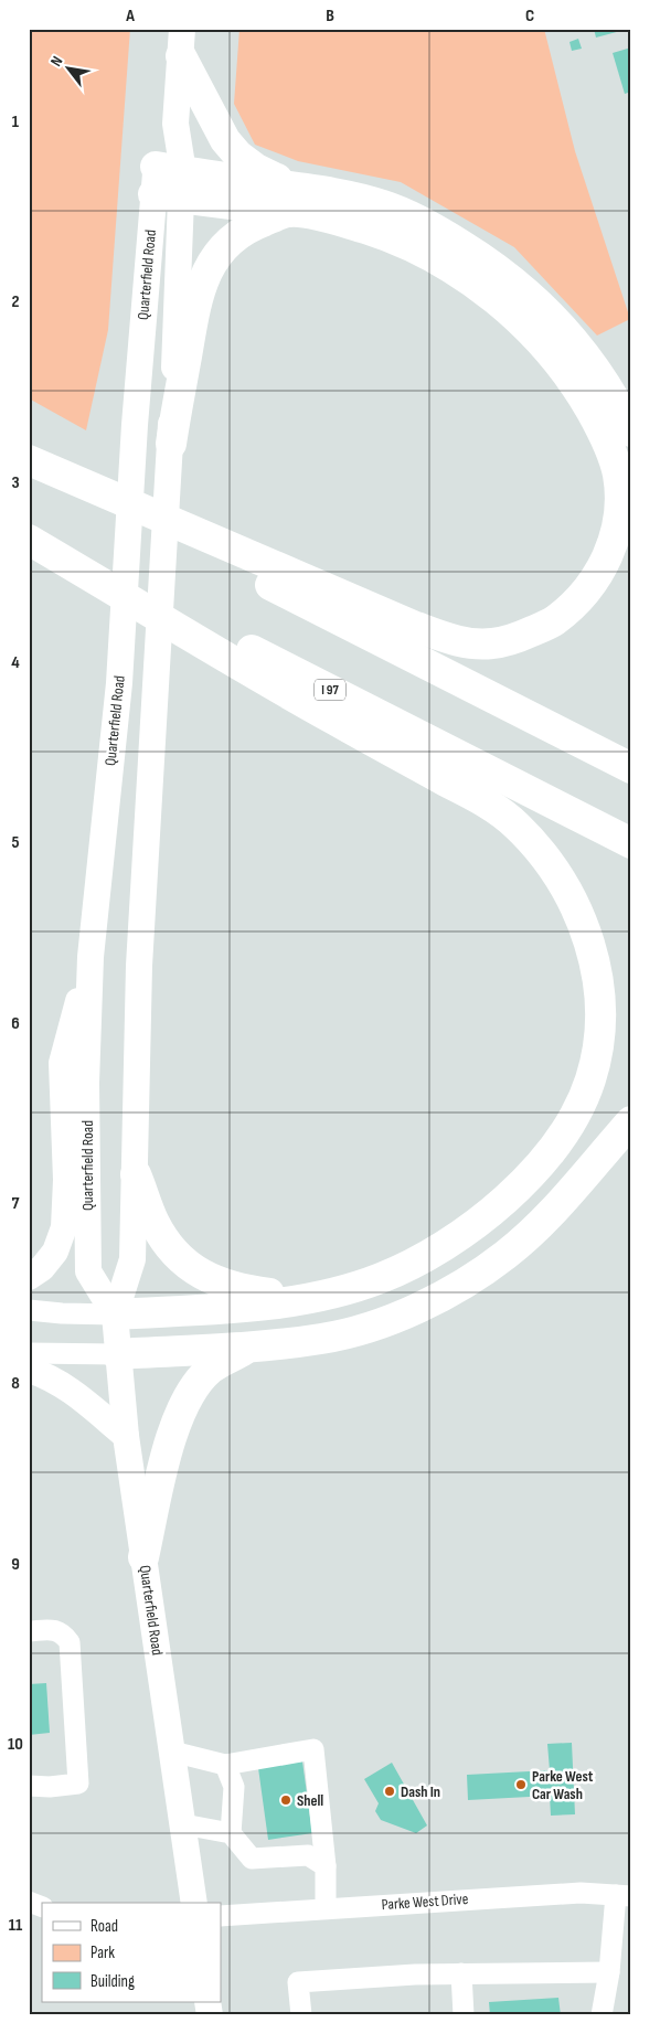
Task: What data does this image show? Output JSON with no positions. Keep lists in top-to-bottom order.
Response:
{
  "streets": {
    "highway": ["I 97"],
    "main road": ["Quarterfield Road"],
    "street": ["Parke West Drive"]
  },
  "places": ["Parke West Car Wash", "Dash In", "Shell"],
  "legend": ["Road", "Park", "Building"],
  "north": "top left",
  "grid": {
    "columns": ["A", "B", "C"],
    "rows": [
      "1",
      "2",
      "3",
      "4",
      "5",
      "6",
      "7",
      "8",
      "9",
      "10",
      "11"
    ]
  }
}
